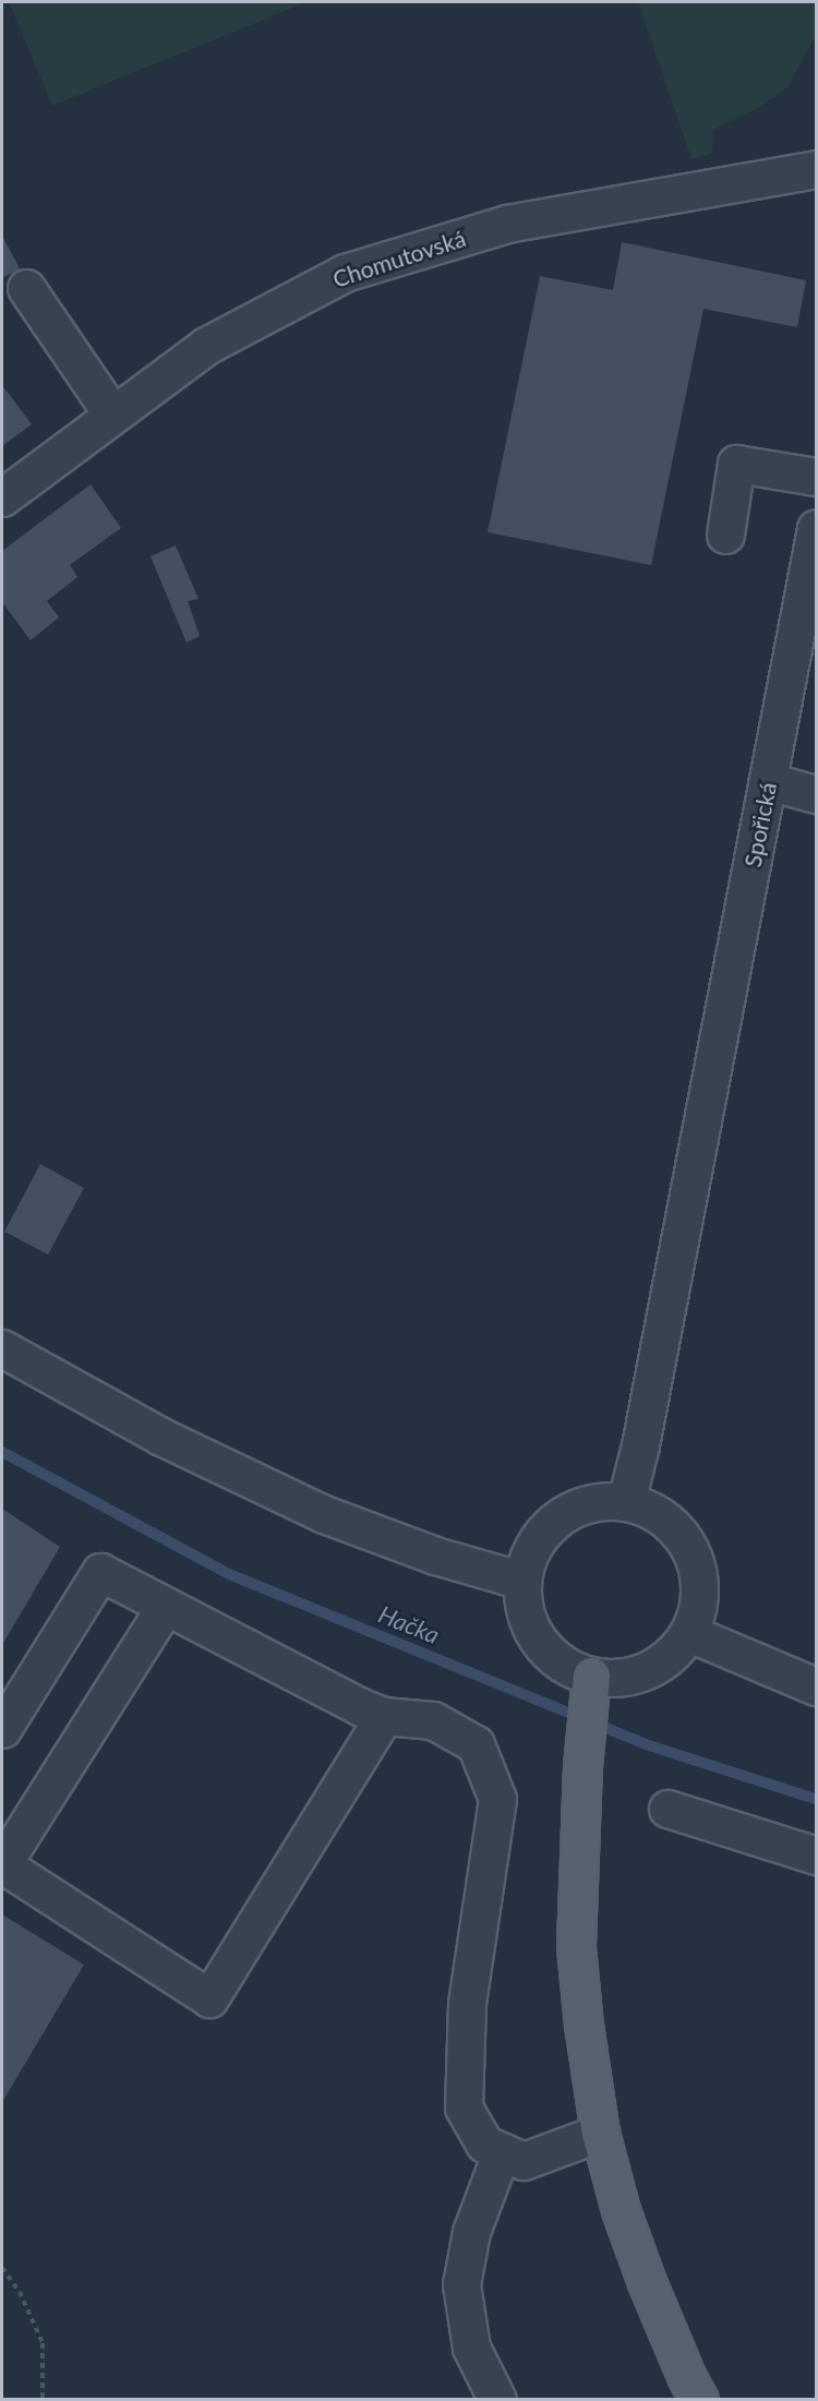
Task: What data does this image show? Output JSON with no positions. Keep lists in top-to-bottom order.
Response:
{
  "streets": {
    "street": ["Chomutovská", "Spořická"]
  },
  "water": ["Hačka"]
}
